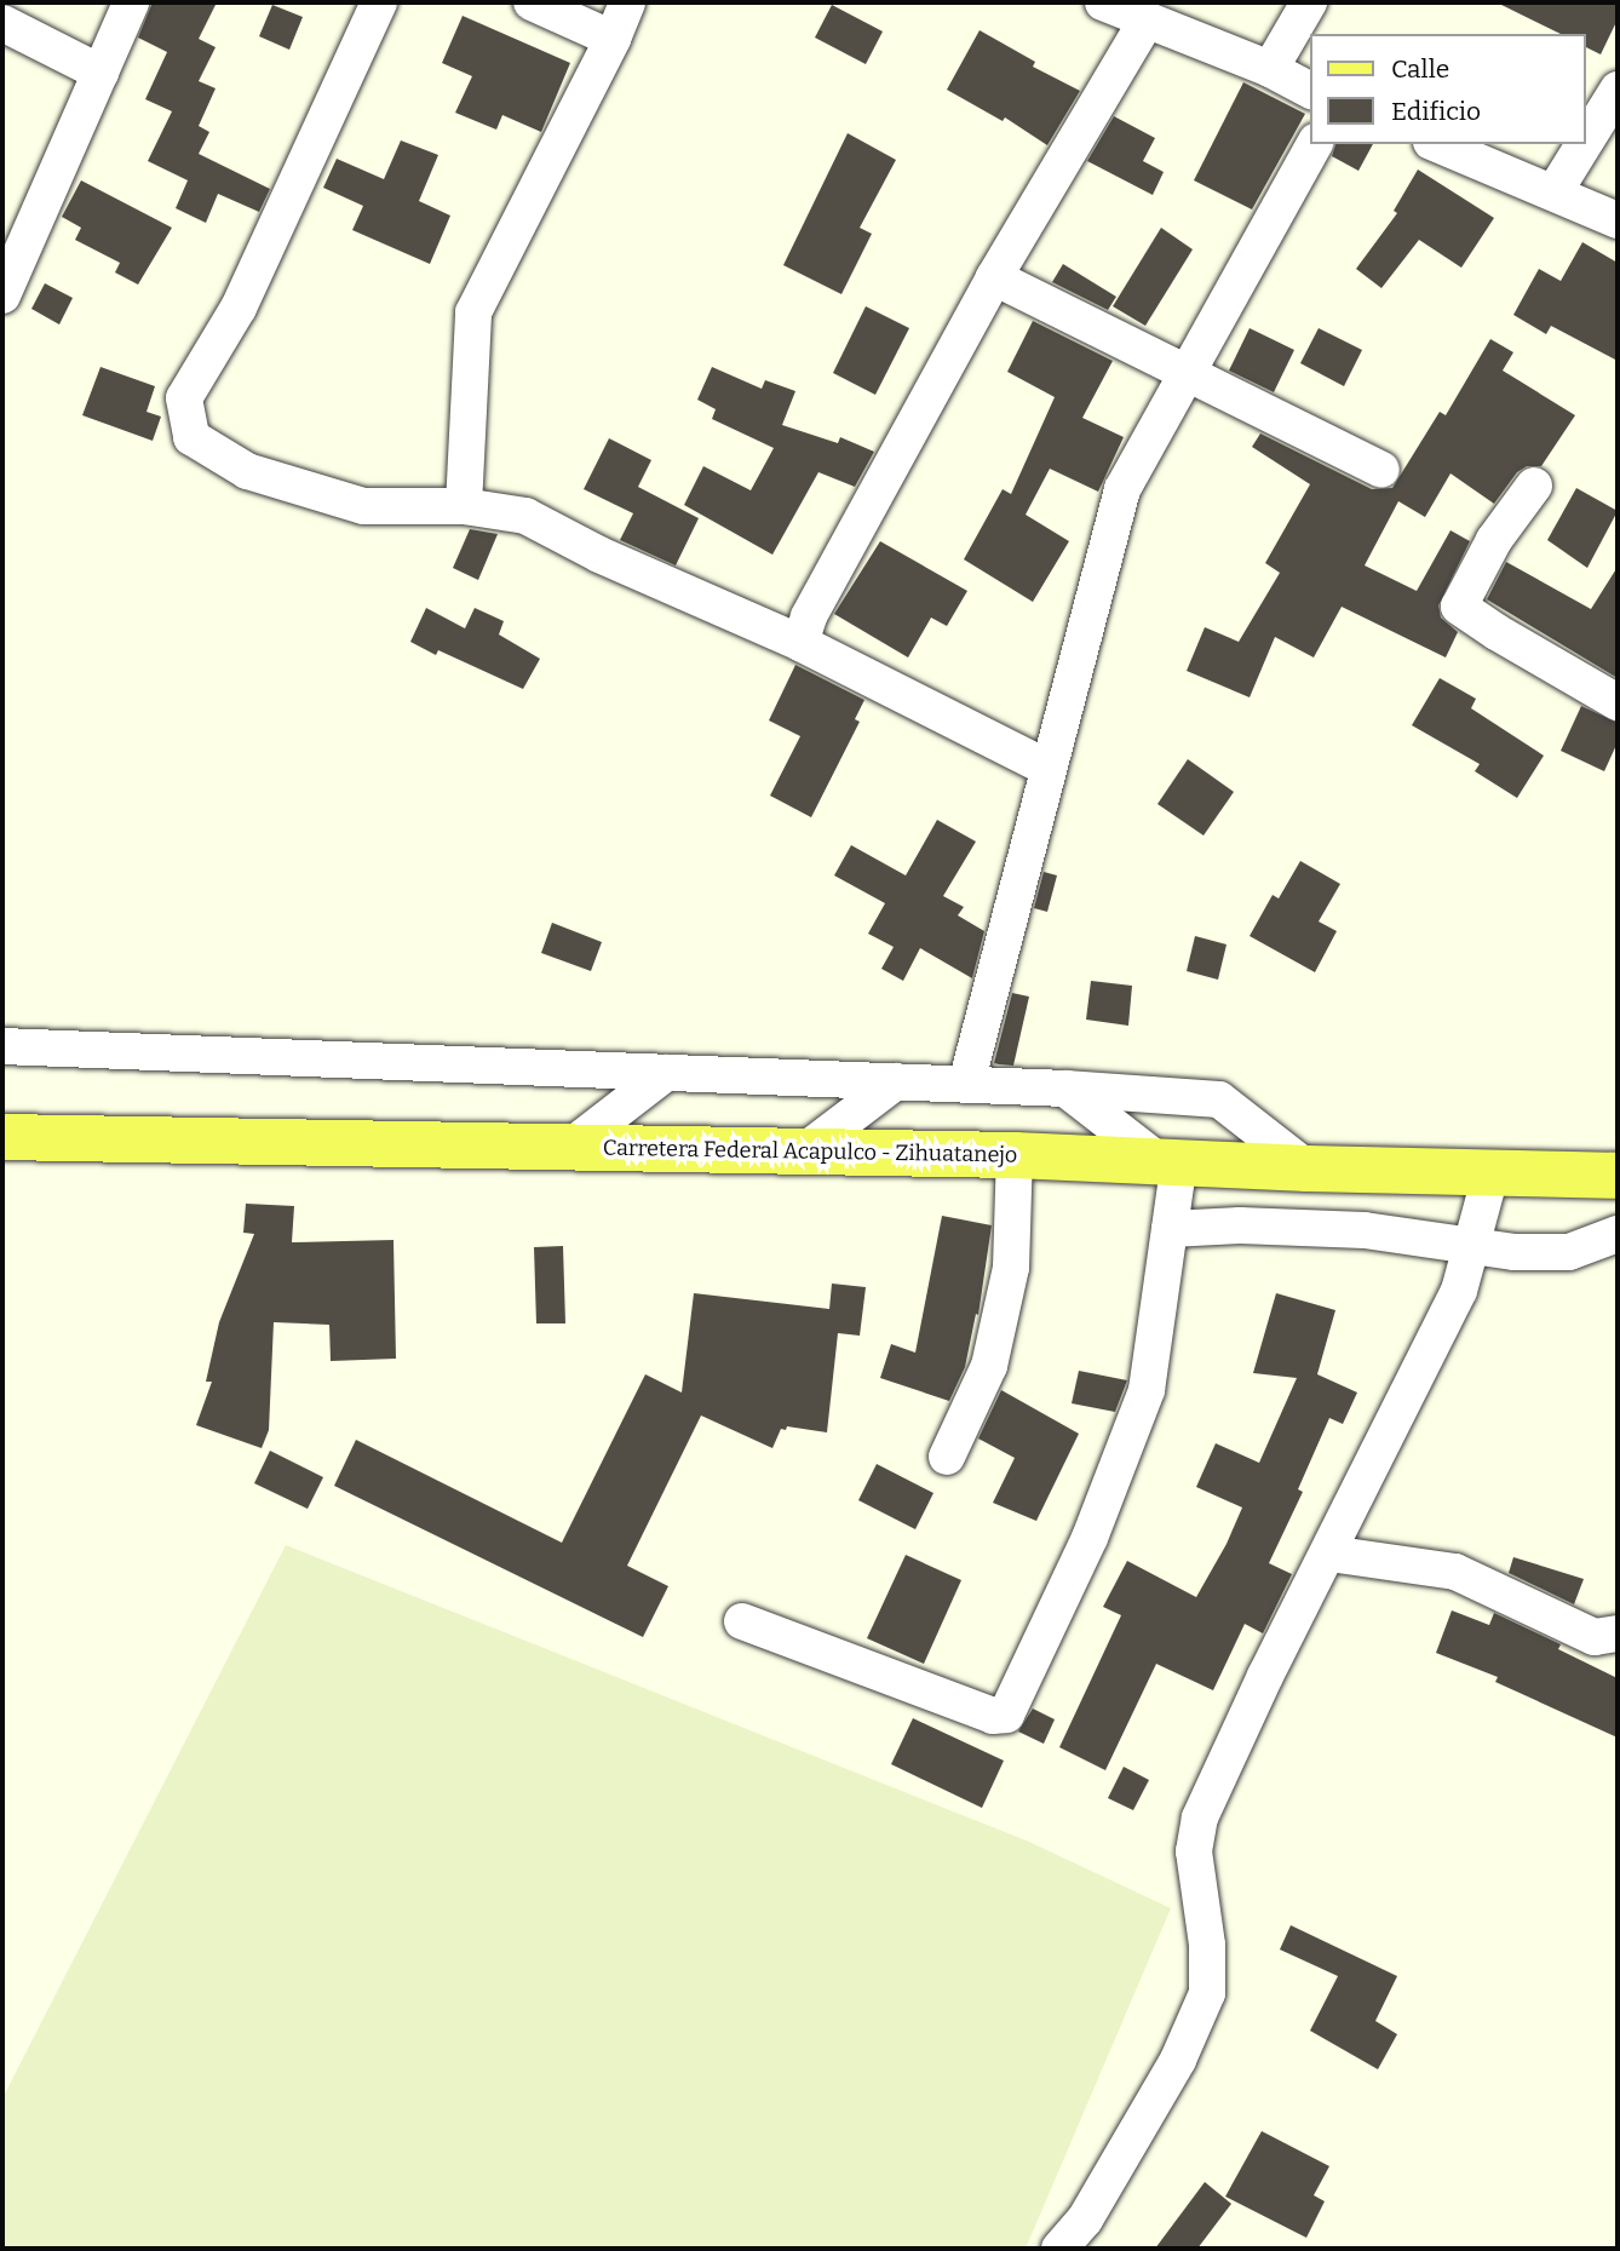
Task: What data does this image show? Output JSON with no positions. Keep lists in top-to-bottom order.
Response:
{
  "streets": {
    "main road": ["Carretera Federal Acapulco - Zihuatanejo"]
  },
  "legend": ["Calle", "Edificio"]
}
